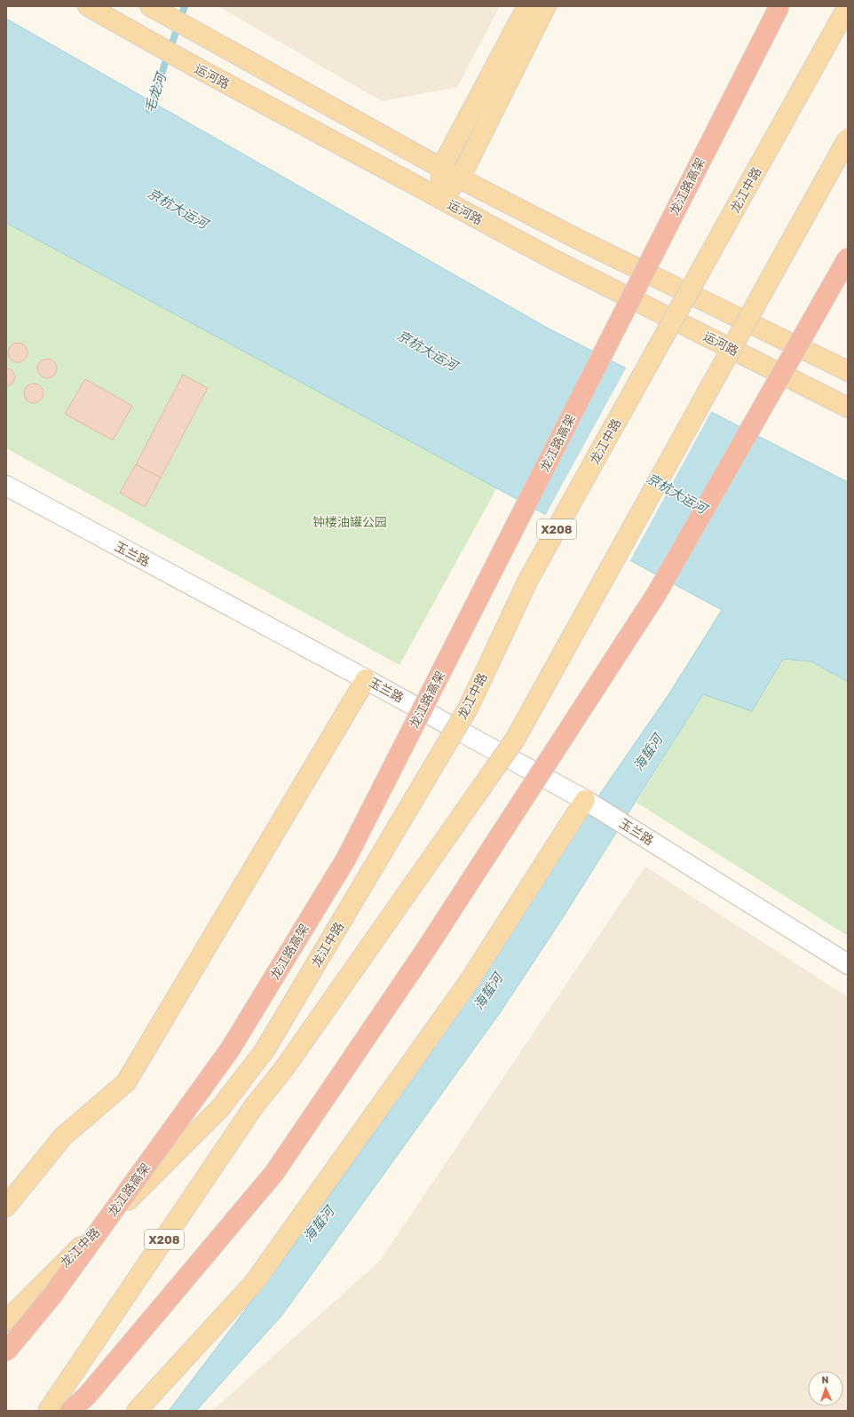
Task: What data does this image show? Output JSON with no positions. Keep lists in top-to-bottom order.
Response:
{
  "streets": {
    "highway": ["龙江路高架"],
    "main road": ["运河路", "龙江中路", "X208"],
    "street": ["玉兰路"]
  },
  "water": ["毛龙河", "京杭大运河", "海蜇河"],
  "parks": ["钟楼油罐公园"],
  "north": "top"
}
